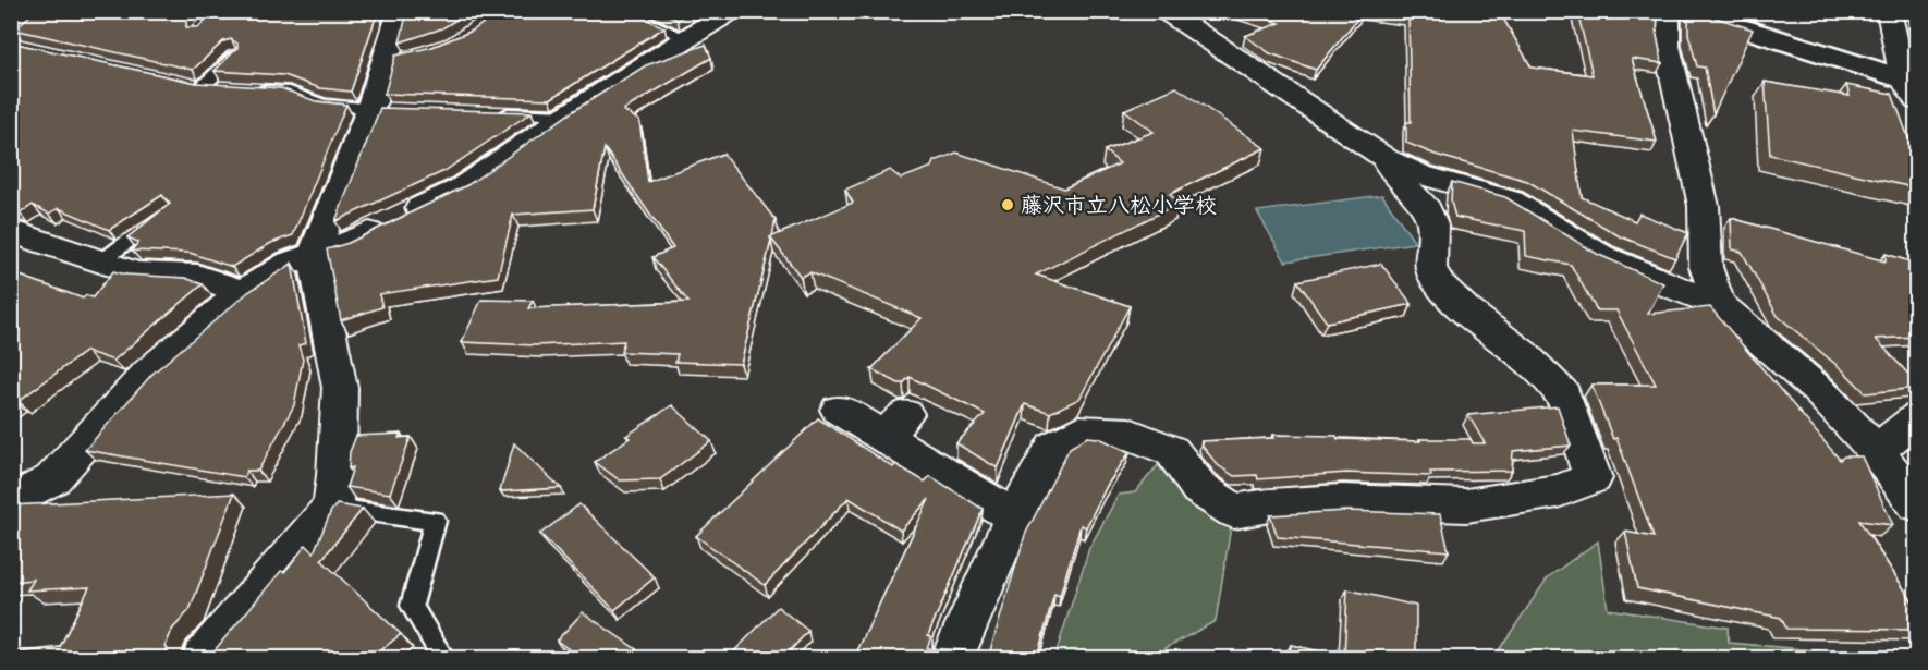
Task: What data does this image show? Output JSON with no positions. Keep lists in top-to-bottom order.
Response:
{
  "places": ["藤沢市立八松小学校"]
}
